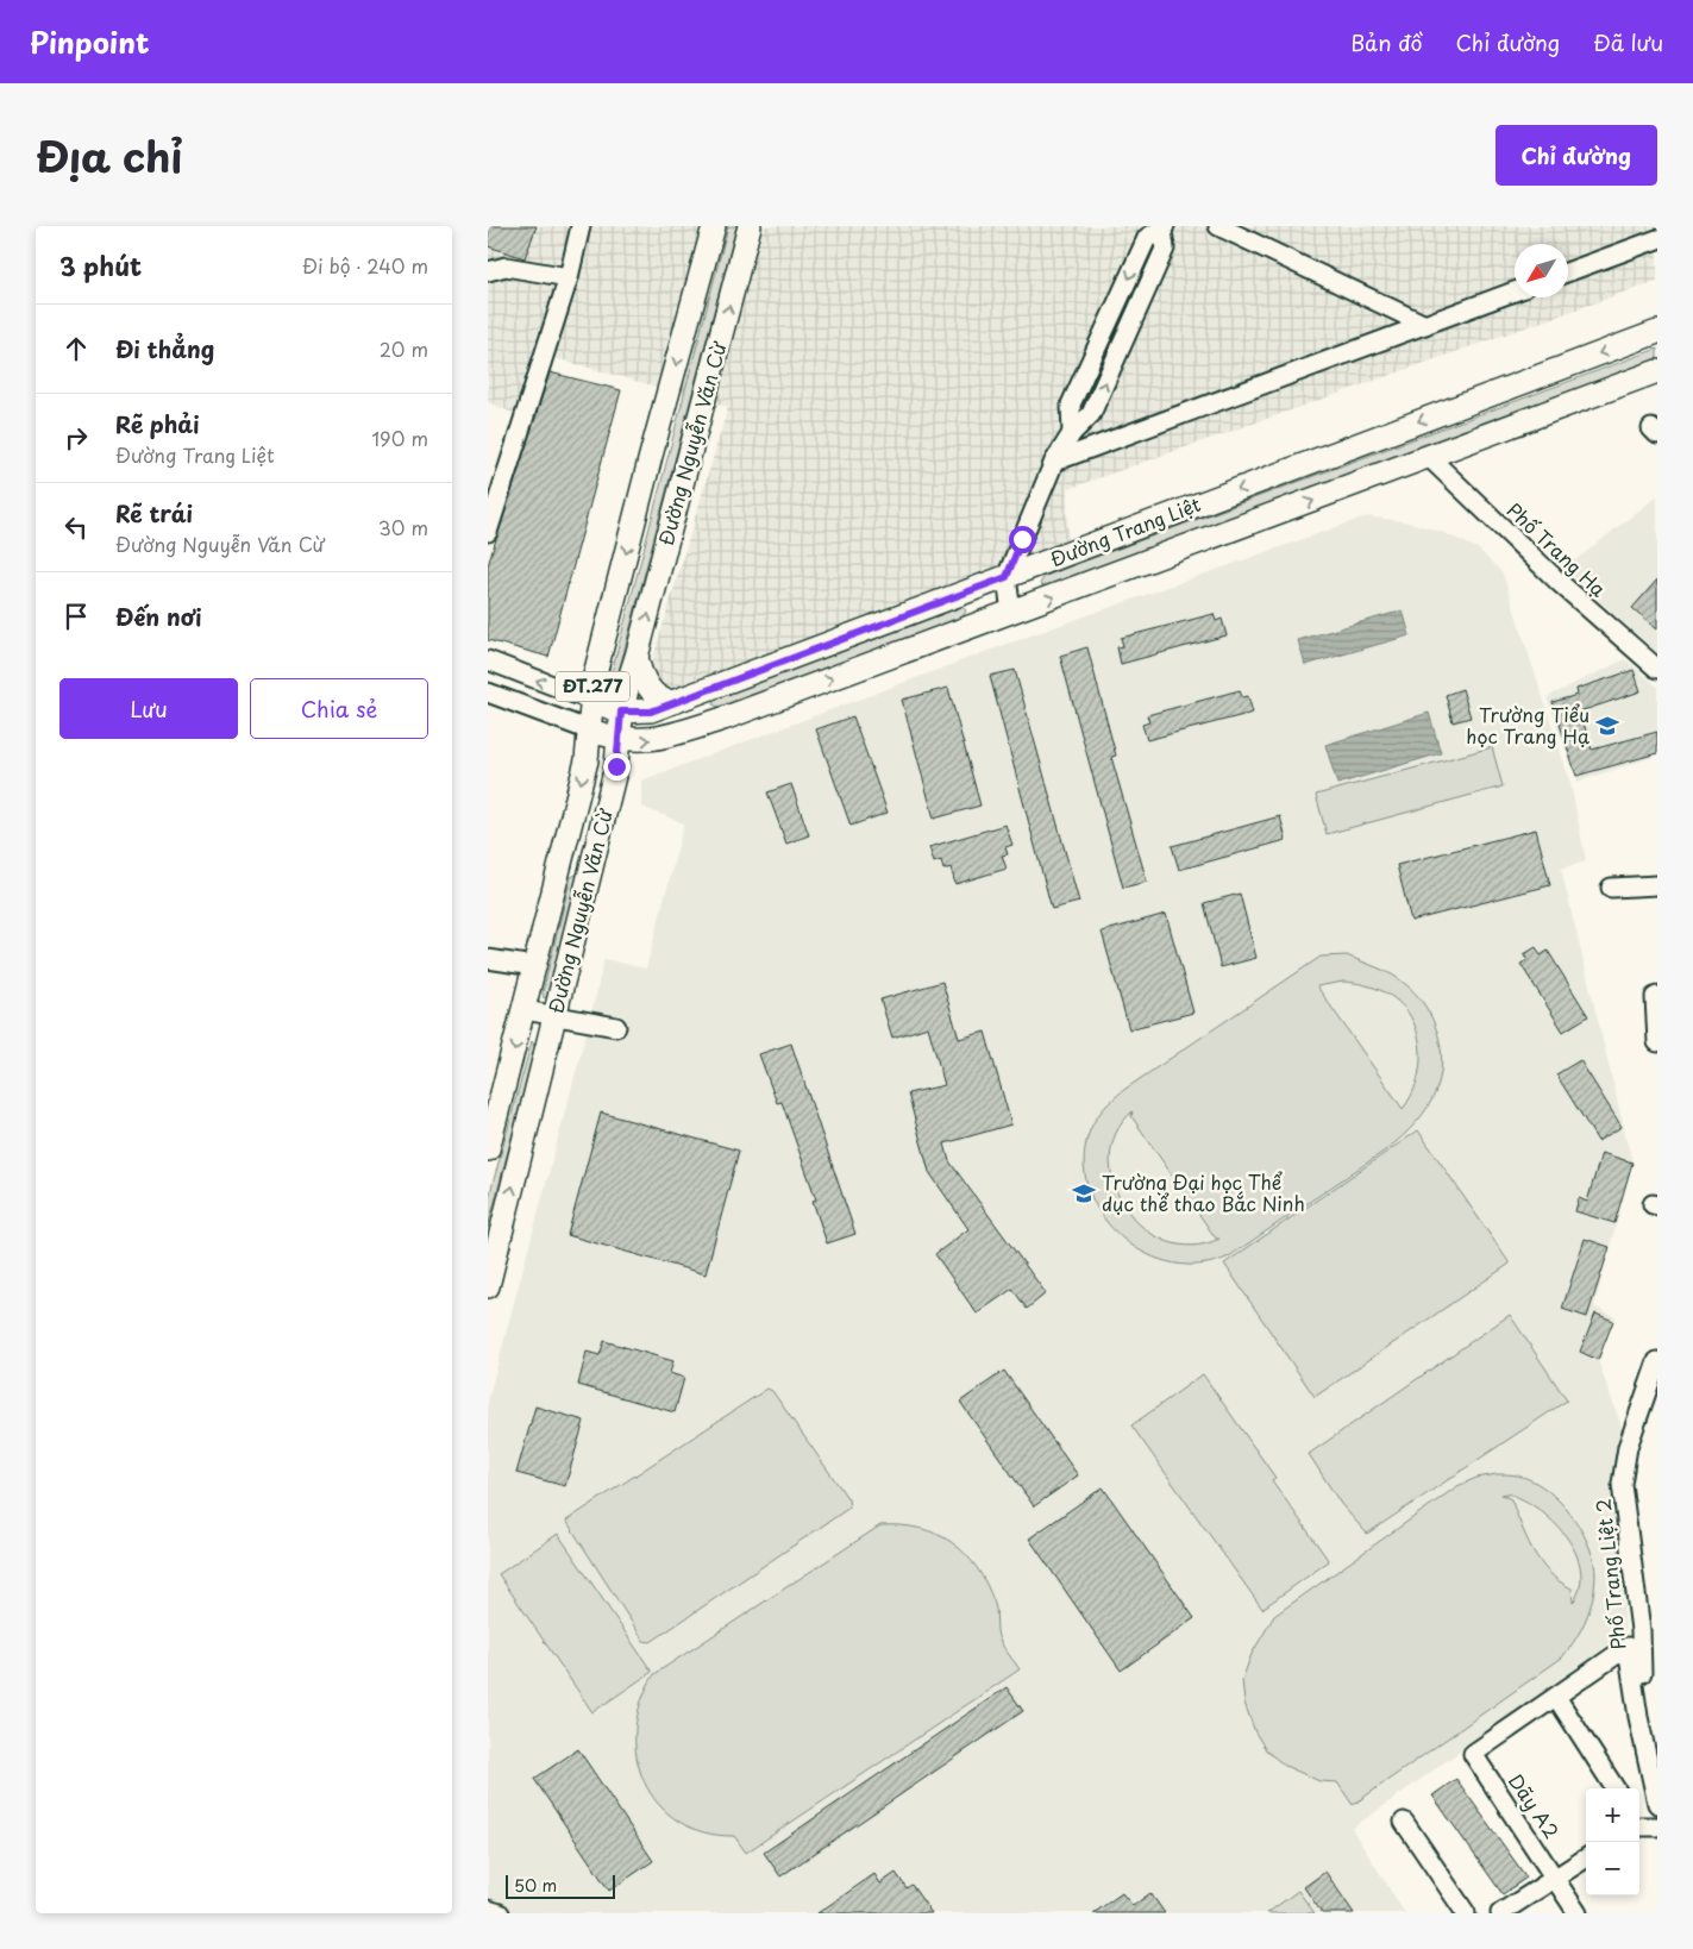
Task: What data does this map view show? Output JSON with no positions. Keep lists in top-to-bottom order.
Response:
{
  "streets": {
    "main road": ["Đường Nguyễn Văn Cừ", "Đường Trang Liệt", "ĐT.277"],
    "street": ["Phố Trang Hạ", "Phố Trang Liệt 2", "Dãy A2"]
  },
  "crossings": [
    ["Đường Nguyễn Văn Cừ", "Đường Trang Liệt"],
    ["Đường Trang Liệt", "Phố Trang Hạ"]
  ],
  "places": {
    "school or university": ["Trường Tiểu học Trang Hạ", "Trường Đại học Thể dục thể thao Bắc Ninh"]
  },
  "scale_bar": "50 m",
  "north": "bottom left",
  "page": {
    "header": "Pinpoint",
    "nav": ["Bản đồ", "Chỉ đường", "Đã lưu"],
    "title": "Địa chỉ",
    "buttons": [
      "Chỉ đường",
      ["Lưu", "Chia sẻ"]
    ],
    "heading": ["3 phút", "Đi bộ · 240 m"],
    "list": [
      ["Đi thẳng", "20 m"],
      ["Rẽ phải", "Đường Trang Liệt", "190 m"],
      ["Rẽ trái", "Đường Nguyễn Văn Cừ", "30 m"],
      "Đến nơi"
    ],
    "map_buttons": ["+", "−"],
    "scale": "50 m"
  }
}
